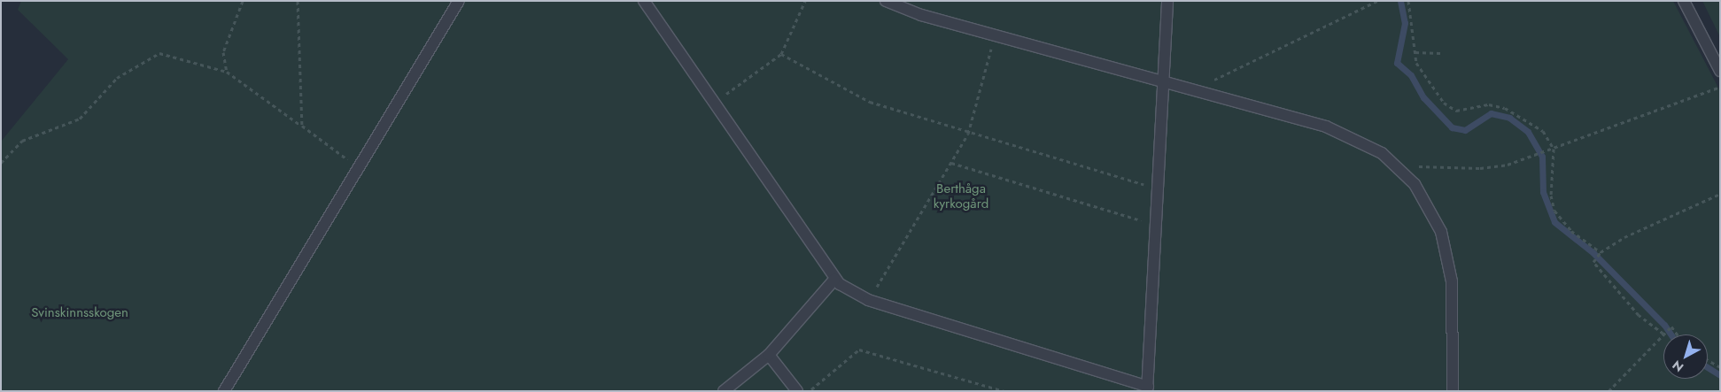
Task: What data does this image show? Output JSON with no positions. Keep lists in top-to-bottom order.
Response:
{
  "parks": ["Berthåga kyrkogård", "Svinskinnsskogen"],
  "north": "bottom left"
}
